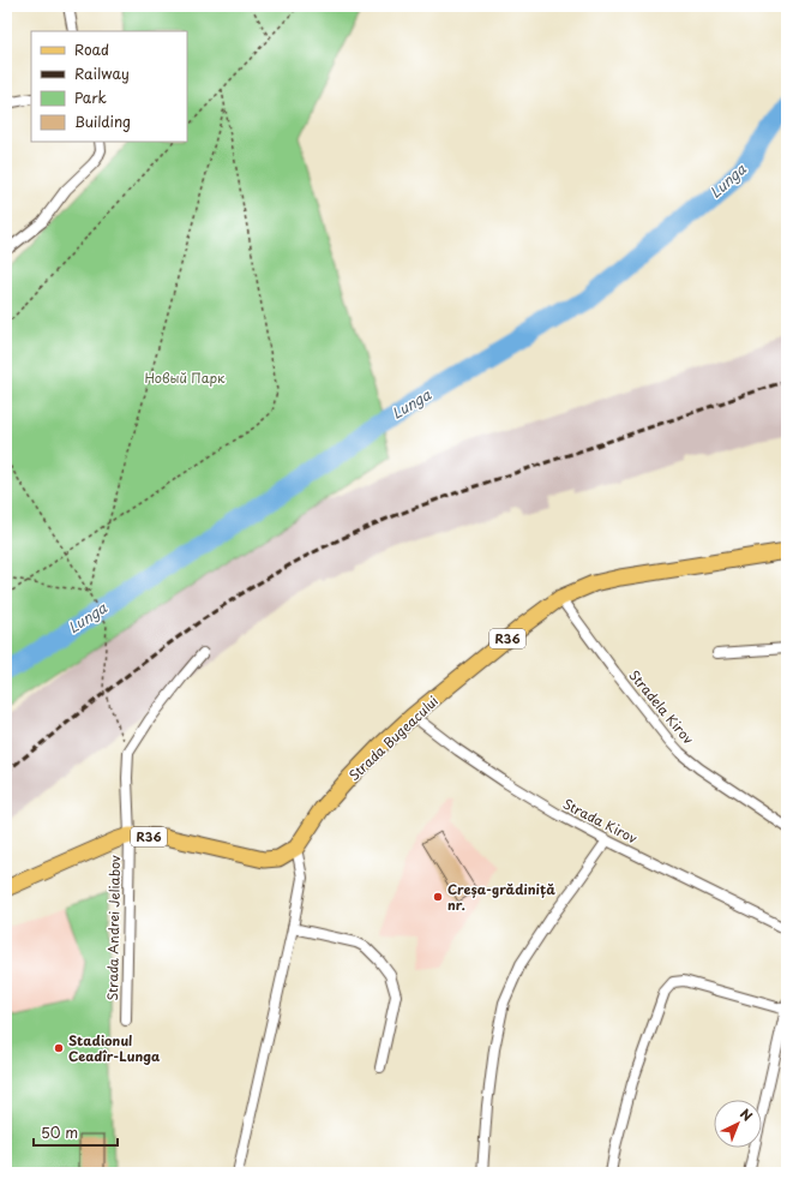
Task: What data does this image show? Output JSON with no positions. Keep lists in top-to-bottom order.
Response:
{
  "streets": {
    "main road": ["R36", "Strada Bugeacului"],
    "street": ["Stradela Kirov", "Strada Kirov", "Strada Andrei Jeliabov"]
  },
  "crossings": [
    ["R36", "Strada Bugeacului"],
    ["R36", "Strada Andrei Jeliabov"],
    ["Stradela Kirov", "Strada Bugeacului"],
    ["Strada Bugeacului", "Strada Kirov"]
  ],
  "water": ["Lunga"],
  "parks": ["Новый Парк"],
  "places": ["Creșa-grădiniță nr.", "Stadionul Ceadîr-Lunga"],
  "legend": [
    "Road",
    "Railway",
    "Park",
    "Building"
  ],
  "scale_bar": "50 m",
  "north": "top right"
}
